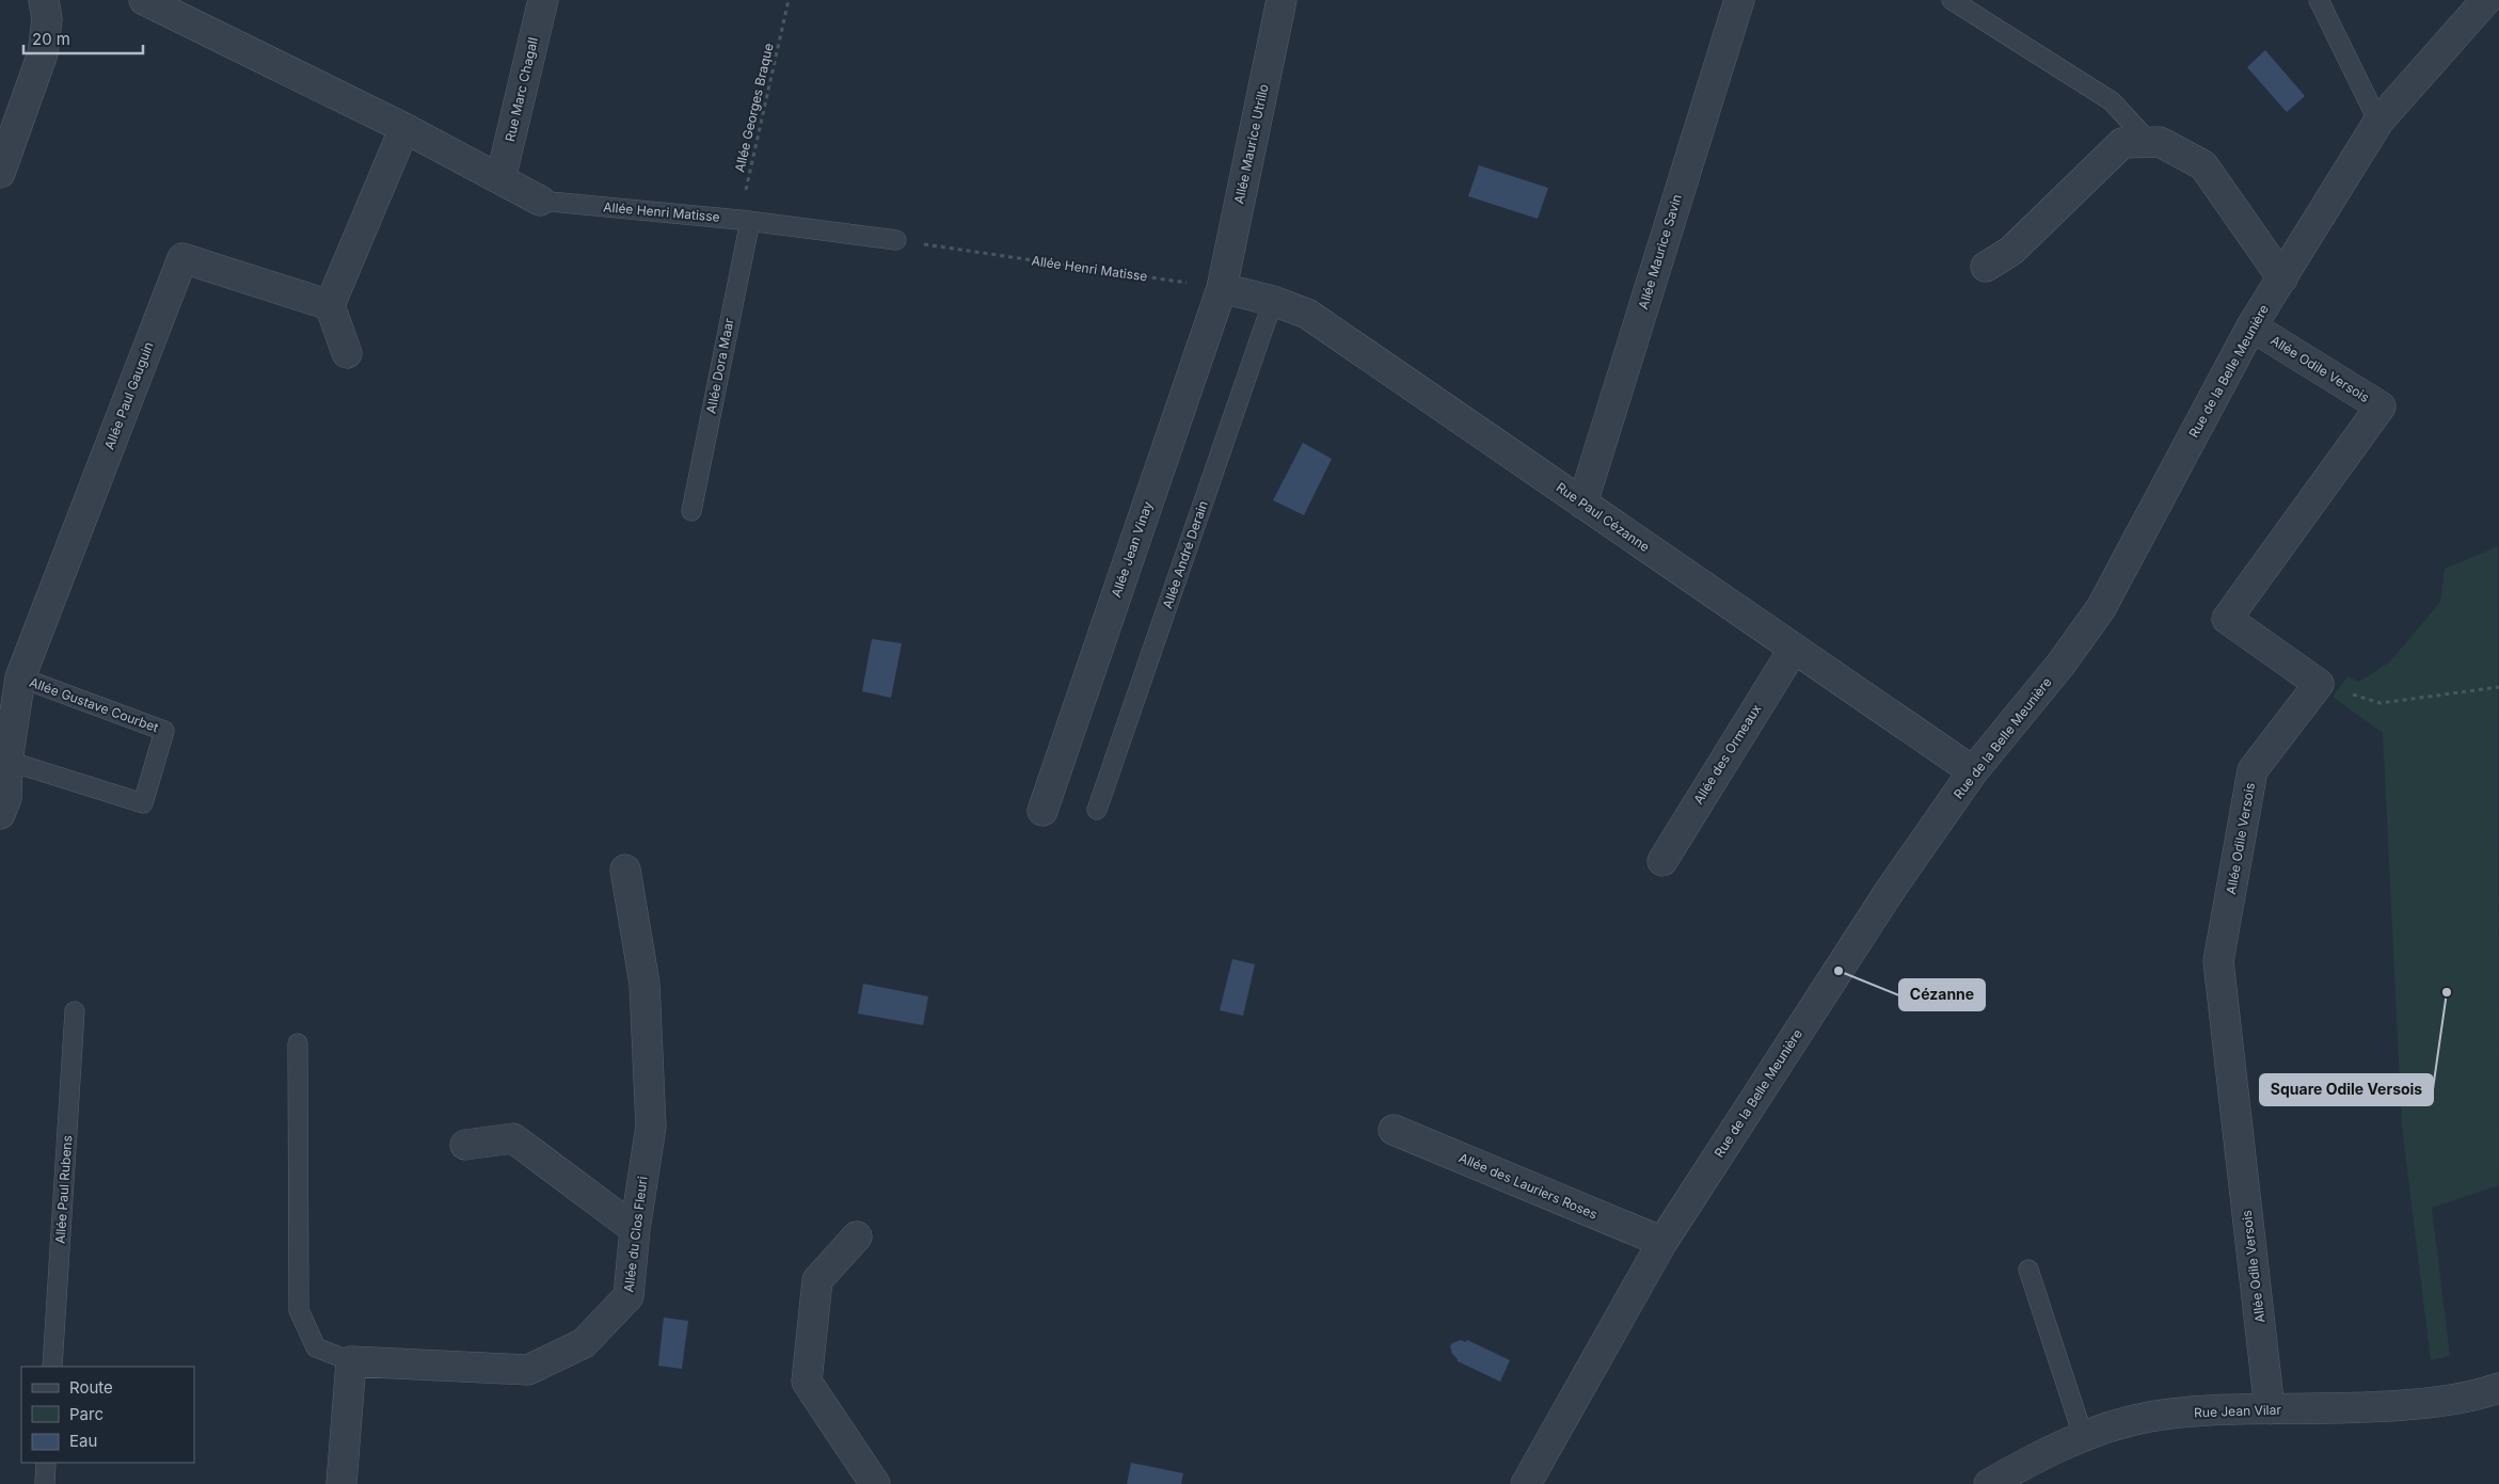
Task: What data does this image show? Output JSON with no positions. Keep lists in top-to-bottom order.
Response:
{
  "streets": {
    "street": [
      "Rue Marc Chagall",
      "Allée Maurice Utrillo",
      "Allée Henri Matisse",
      "Allée Maurice Savin",
      "Allée Odile Versois",
      "Rue de la Belle Meunière",
      "Allée Paul Gauguin",
      "Rue Paul Cézanne",
      "Allée Jean Vinay",
      "Allée Gustave Courbet",
      "Allée des Ormeaux",
      "Allée des Lauriers Roses",
      "Allée du Clos Fleuri",
      "Rue Jean Vilar"
    ],
    "lane": ["Allée Dora Maar", "Allée André Derain", "Allée Paul Rubens"],
    "path": ["Allée Georges Braque"]
  },
  "crossings": [
    ["Rue Marc Chagall", "Allée Henri Matisse"],
    ["Allée Georges Braque", "Allée Henri Matisse"],
    ["Allée Georges Braque", "Allée Dora Maar"],
    ["Allée Maurice Utrillo", "Allée Henri Matisse"],
    ["Allée Maurice Utrillo", "Rue Paul Cézanne"],
    ["Allée Maurice Utrillo", "Allée Jean Vinay"],
    ["Allée Henri Matisse", "Allée Dora Maar"],
    ["Allée Henri Matisse", "Rue Paul Cézanne"],
    ["Allée Henri Matisse", "Allée Jean Vinay"],
    ["Allée Maurice Savin", "Rue Paul Cézanne"],
    ["Allée Odile Versois", "Rue de la Belle Meunière"],
    ["Allée Odile Versois", "Rue Jean Vilar"],
    ["Rue de la Belle Meunière", "Rue Paul Cézanne"],
    ["Rue de la Belle Meunière", "Allée des Lauriers Roses"],
    ["Allée Paul Gauguin", "Allée Gustave Courbet"],
    ["Rue Paul Cézanne", "Allée Jean Vinay"],
    ["Rue Paul Cézanne", "Allée André Derain"],
    ["Rue Paul Cézanne", "Allée des Ormeaux"]
  ],
  "places": ["Cézanne", "Square Odile Versois"],
  "legend": ["Route", "Parc", "Eau"],
  "scale_bar": "20 m"
}
